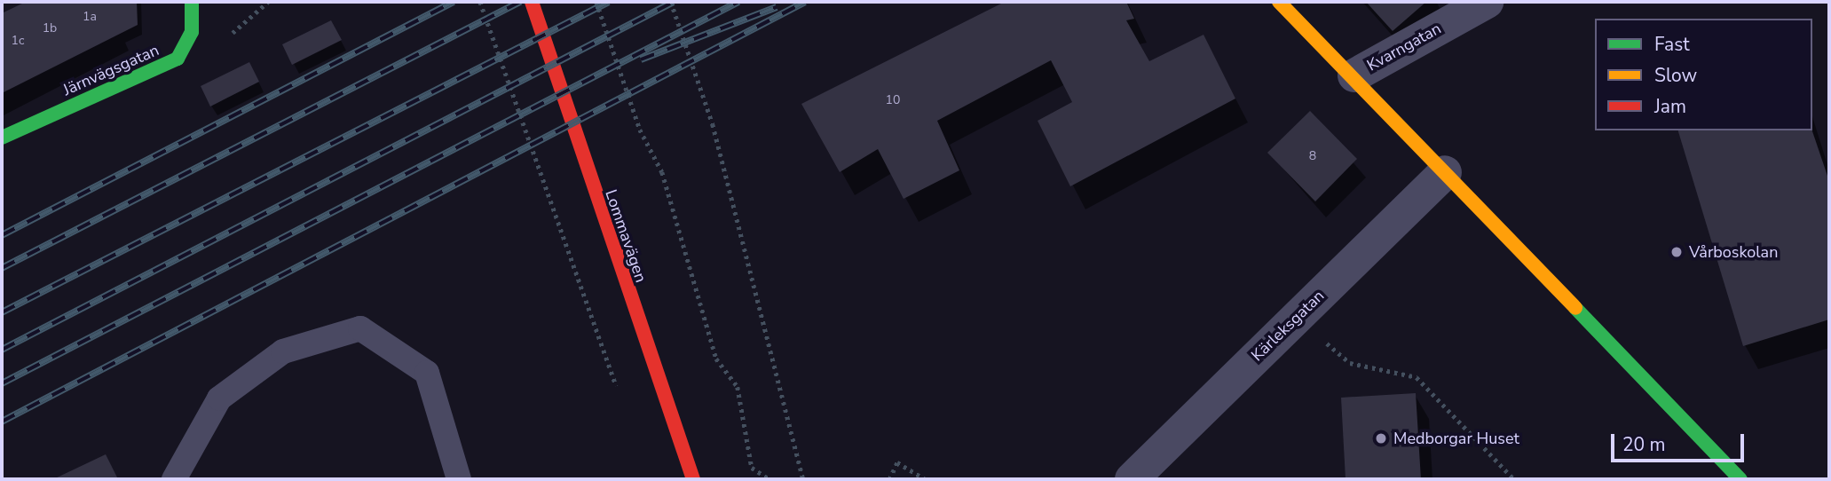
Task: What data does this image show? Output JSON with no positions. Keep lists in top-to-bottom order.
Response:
{
  "streets": {
    "street": [
      "Kvarngatan",
      "Järnvägsgatan",
      "Lommavägen",
      "Kärleksgatan"
    ]
  },
  "places": ["Vårboskolan", "Medborgar Huset"],
  "house_numbers": [
    "1a",
    "1b",
    "1c",
    "10",
    "8"
  ],
  "legend": ["Fast", "Slow", "Jam"],
  "scale_bar": "20 m"
}
